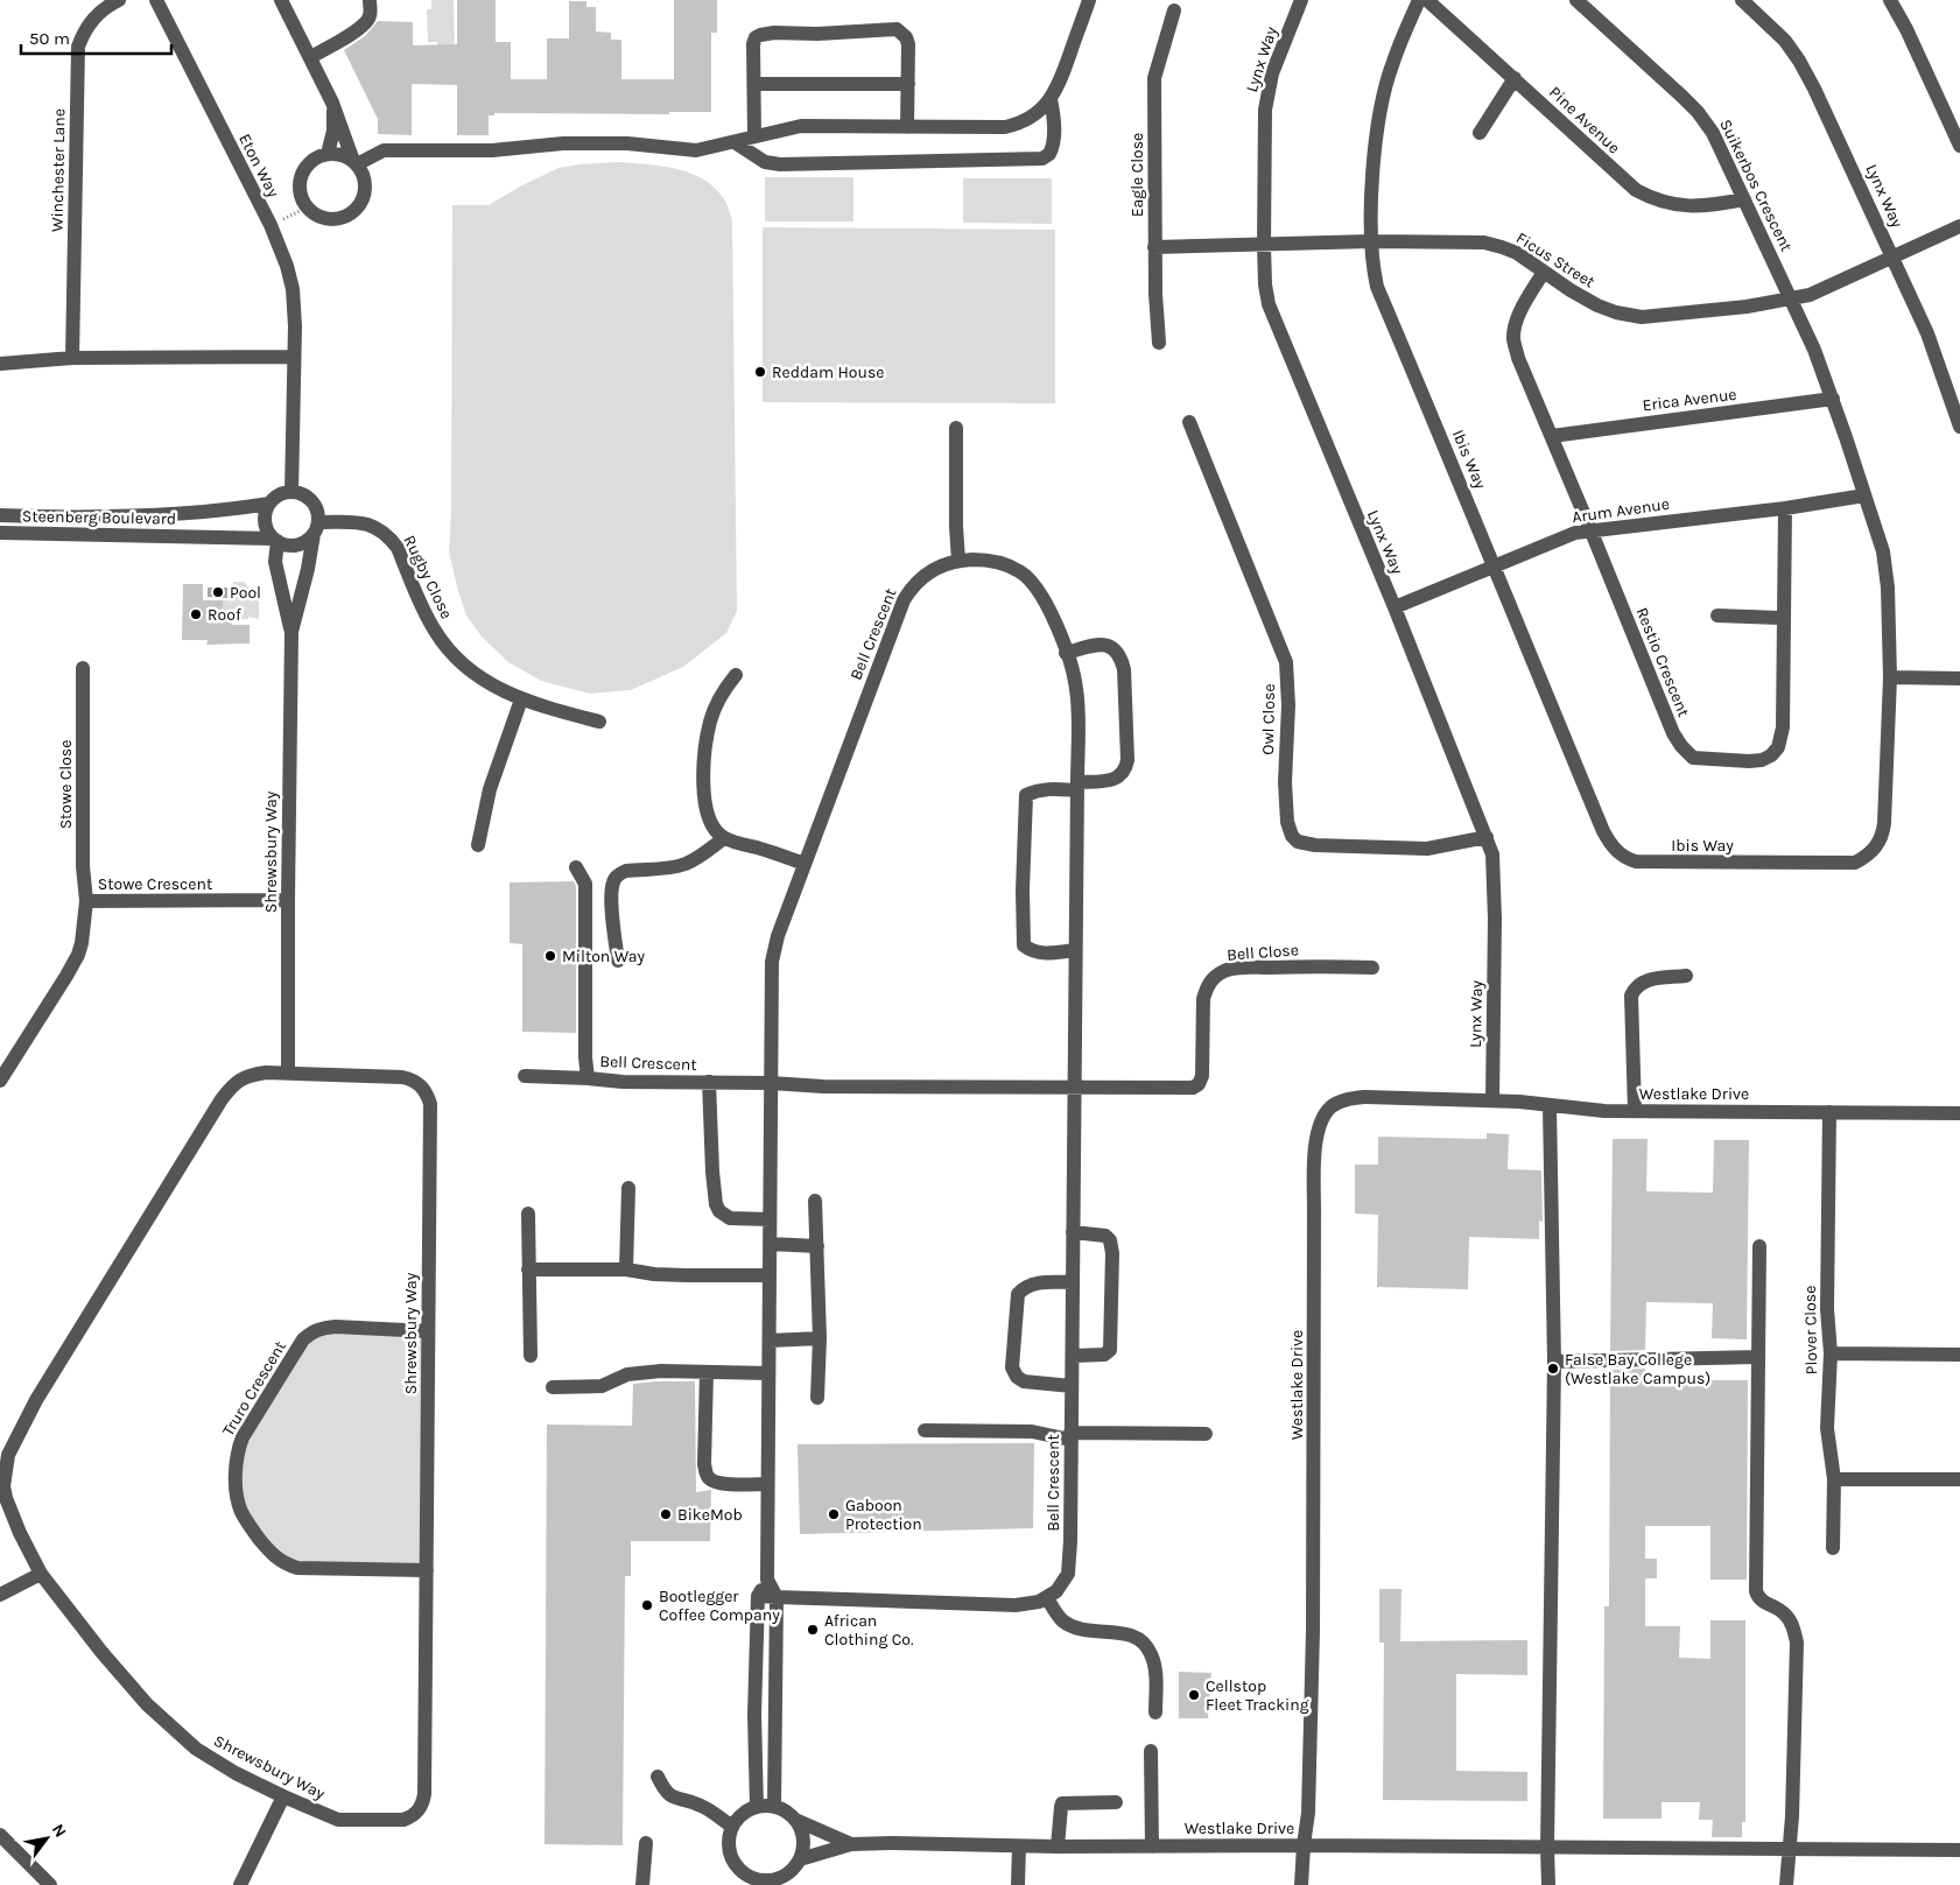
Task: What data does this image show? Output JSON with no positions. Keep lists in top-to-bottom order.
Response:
{
  "streets": {
    "street": [
      "Lynx Way",
      "Pine Avenue",
      "Eton Way",
      "Winchester Lane",
      "Eagle Close",
      "Suikerbos Crescent",
      "Ficus Street",
      "Erica Avenue",
      "Ibis Way",
      "Arum Avenue",
      "Steenberg Boulevard",
      "Rugby Close",
      "Bell Crescent",
      "Restio Crescent",
      "Owl Close",
      "Stowe Close",
      "Shrewsbury Way",
      "Stowe Crescent",
      "Bell Close",
      "Westlake Drive",
      "Plover Close",
      "Truro Crescent"
    ]
  },
  "crossings": [
    ["Lynx Way", "Ficus Street"],
    ["Lynx Way", "Arum Avenue"],
    ["Lynx Way", "Owl Close"],
    ["Lynx Way", "Westlake Drive"],
    ["Pine Avenue", "Suikerbos Crescent"],
    ["Eton Way", "Steenberg Boulevard"],
    ["Eton Way", "Rugby Close"],
    ["Eagle Close", "Ficus Street"],
    ["Suikerbos Crescent", "Ficus Street"],
    ["Suikerbos Crescent", "Ibis Way"],
    ["Ficus Street", "Ibis Way"],
    ["Ficus Street", "Restio Crescent"],
    ["Erica Avenue", "Ibis Way"],
    ["Erica Avenue", "Restio Crescent"],
    ["Ibis Way", "Arum Avenue"],
    ["Arum Avenue", "Restio Crescent"],
    ["Steenberg Boulevard", "Rugby Close"],
    ["Bell Crescent", "Bell Close"],
    ["Bell Crescent", "Westlake Drive"],
    ["Stowe Close", "Stowe Crescent"],
    ["Shrewsbury Way", "Stowe Crescent"],
    ["Shrewsbury Way", "Truro Crescent"],
    ["Westlake Drive", "Plover Close"]
  ],
  "places": [
    "Reddam House",
    "Pool",
    "Roof",
    "Milton Way",
    "False Bay College (Westlake Campus)",
    "BikeMob",
    "Gaboon Protection",
    "Bootlegger Coffee Company",
    "African Clothing Co.",
    "Cellstop Fleet Tracking"
  ],
  "scale_bar": "50 m",
  "north": "top right"
}
